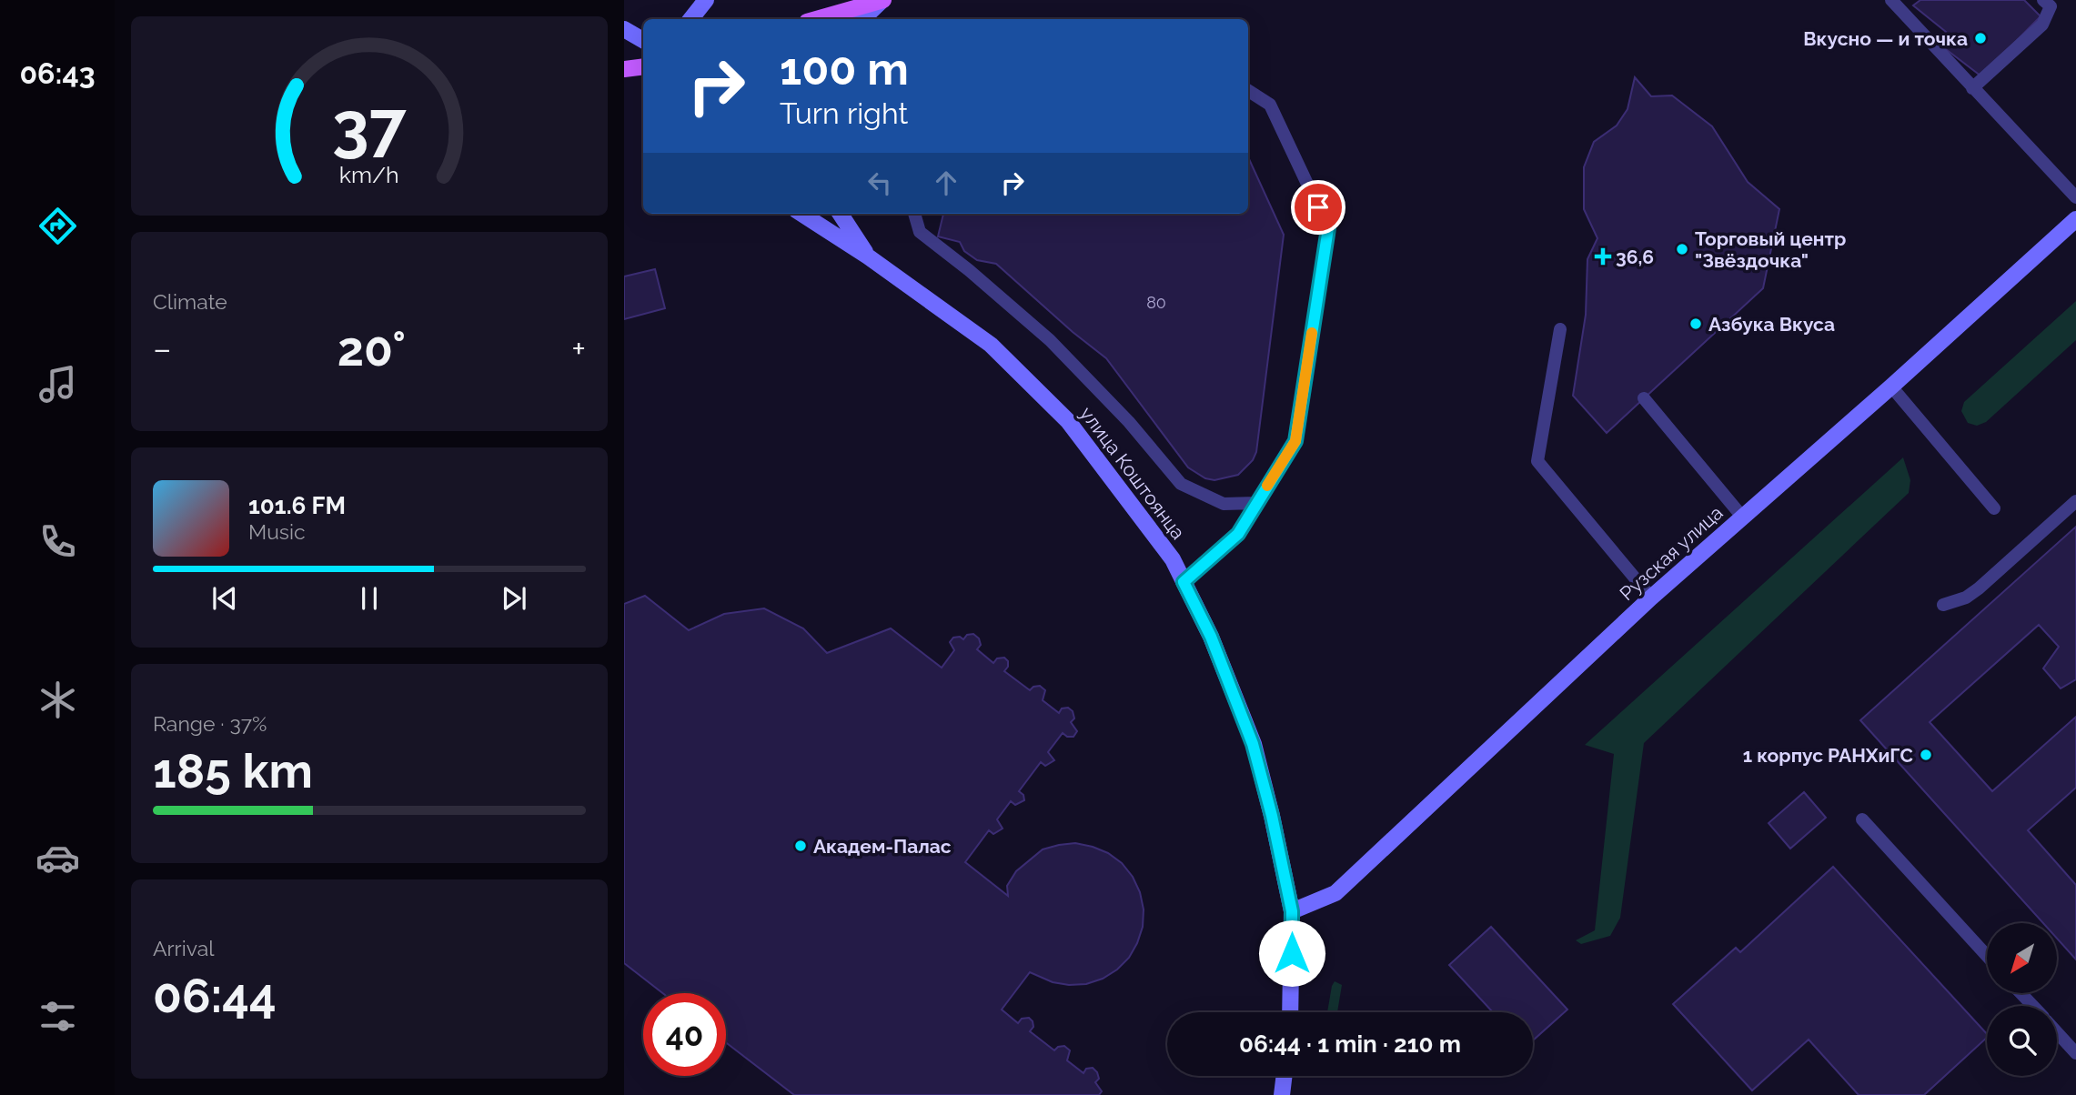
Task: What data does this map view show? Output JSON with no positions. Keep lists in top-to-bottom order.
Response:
{
  "streets": {
    "street": ["улица Коштоянца", "Рузская улица"]
  },
  "crossings": [
    ["улица Коштоянца", "Рузская улица"]
  ],
  "places": {
    "other": [
      "Вкусно — и точка",
      "Торговый центр \"Звёздочка\"",
      "Азбука Вкуса",
      "1 корпус РАНХиГС",
      "Академ-Палас"
    ],
    "health": ["36,6"]
  },
  "house_numbers": ["80"],
  "north": "bottom left",
  "page": {
    "tabs": "06:43",
    "turn": ["100 m", "Turn right"],
    "tile": [
      "Climate",
      ["Range · 37%", "185 km"],
      ["Arrival", "06:44"]
    ],
    "heat": ["−", "20°", "+"],
    "song": ["101.6 FM", "Music"],
    "limit": "40",
    "trip": "06:44 · 1 min · 210 m",
    "gauge": ["37", "km/h"]
  }
}
